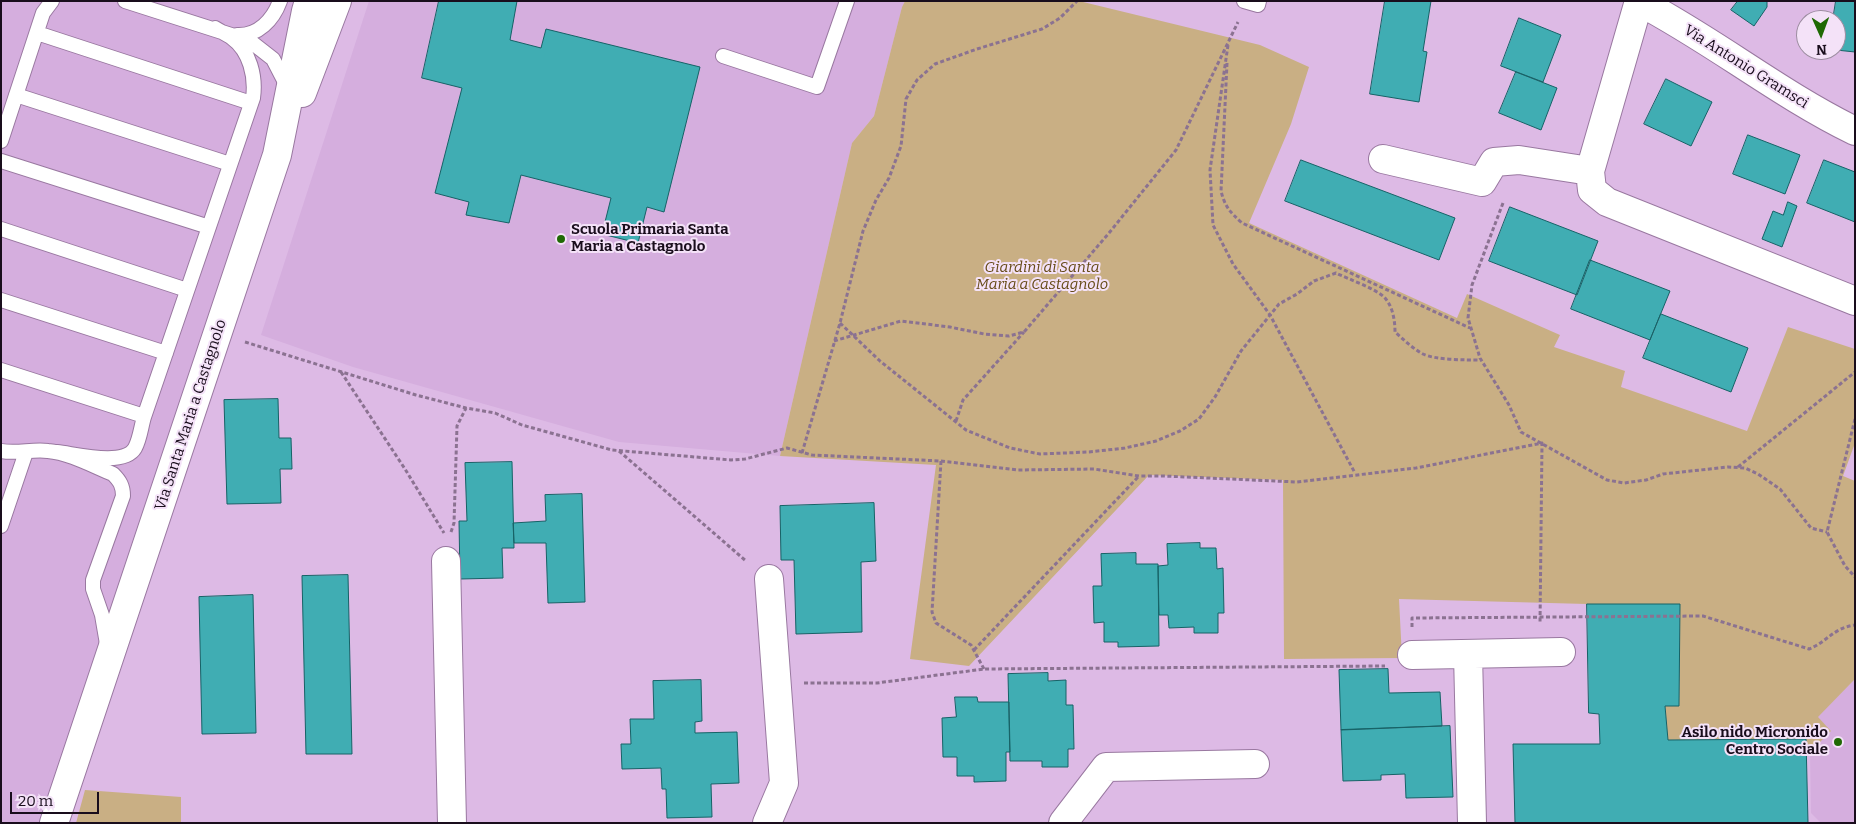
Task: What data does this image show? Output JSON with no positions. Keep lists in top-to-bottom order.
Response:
{
  "streets": {
    "street": ["Via Antonio Gramsci", "Via Santa Maria a Castagnolo"]
  },
  "parks": ["Giardini di Santa Maria a Castagnolo"],
  "places": ["Scuola Primaria Santa Maria a Castagnolo", "Asilo nido Micronido Centro Sociale"],
  "scale_bar": "20 m",
  "north": "bottom"
}
